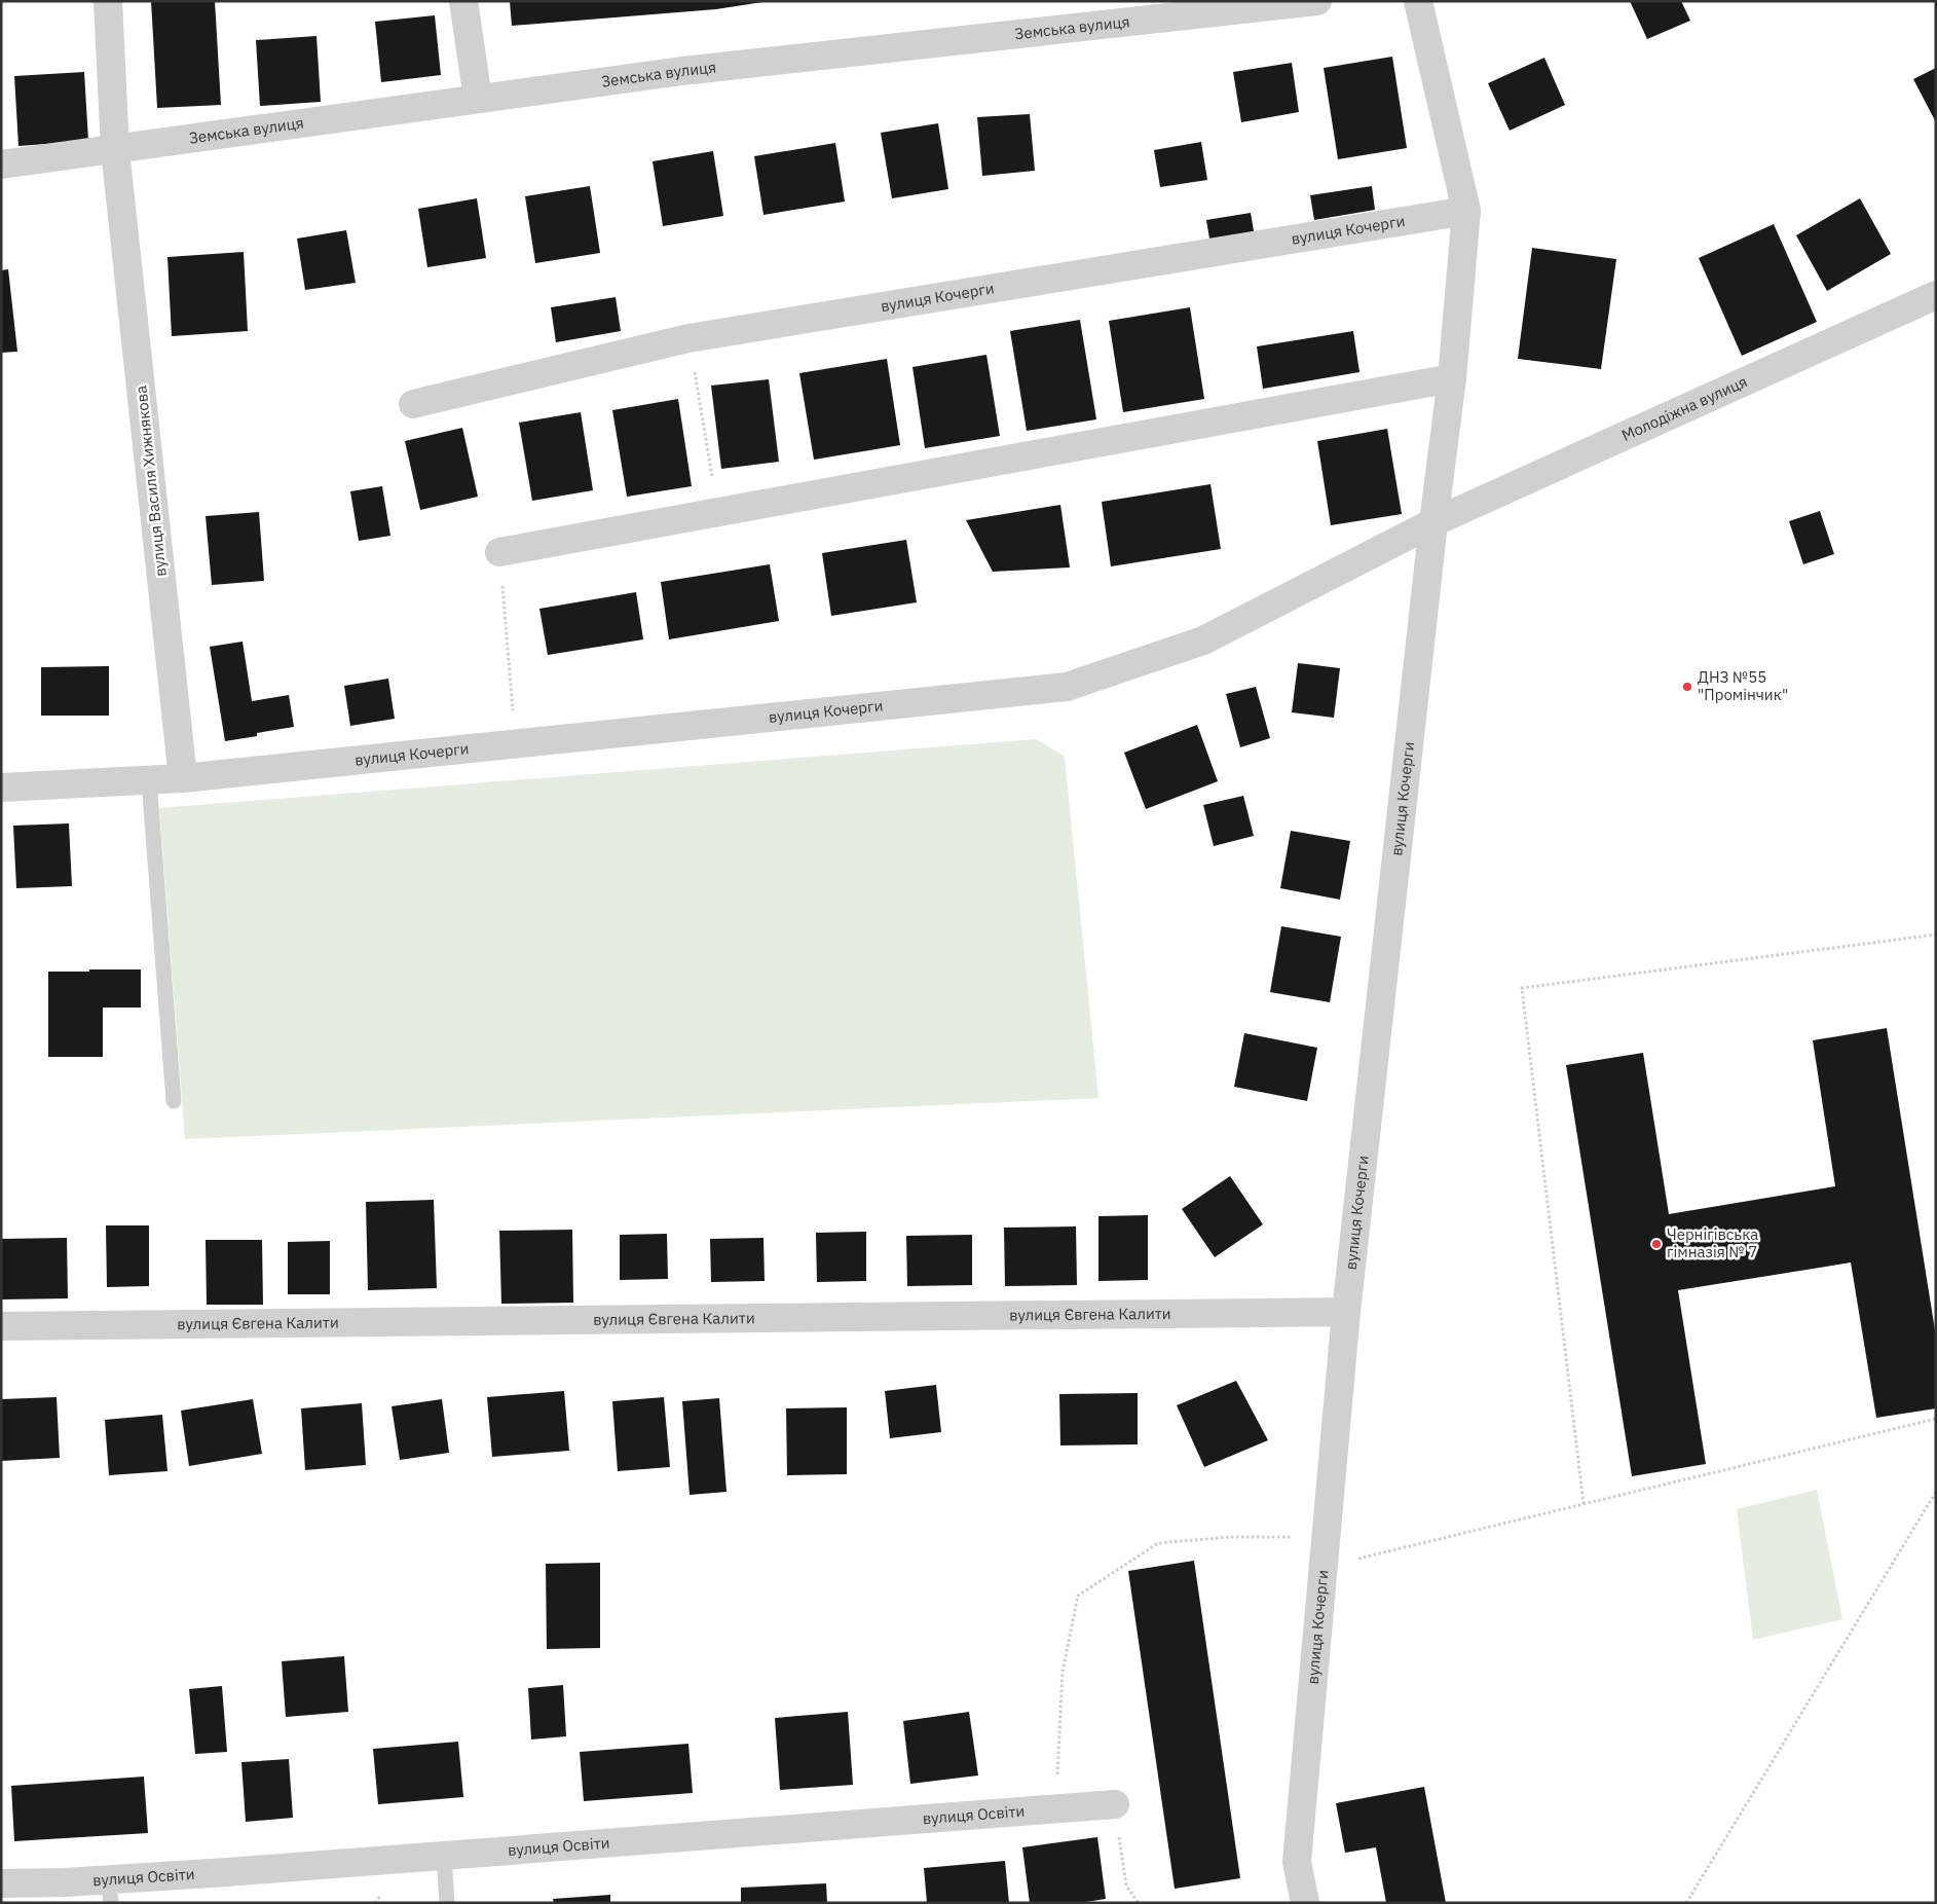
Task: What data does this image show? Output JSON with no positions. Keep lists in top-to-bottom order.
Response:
{
  "streets": {
    "street": [
      "Земська вулиця",
      "вулиця Кочерги",
      "Молодіжна вулиця",
      "вулиця Василя Хижнякова",
      "вулиця Євгена Калити",
      "вулиця Освіти"
    ]
  },
  "crossings": [
    ["Земська вулиця", "вулиця Василя Хижнякова"],
    ["вулиця Кочерги", "Молодіжна вулиця"],
    ["вулиця Кочерги", "вулиця Василя Хижнякова"],
    ["вулиця Кочерги", "вулиця Євгена Калити"]
  ],
  "places": ["ДНЗ №55 \"Промінчик\"", "Чернігівська гімназія № 7"]
}
